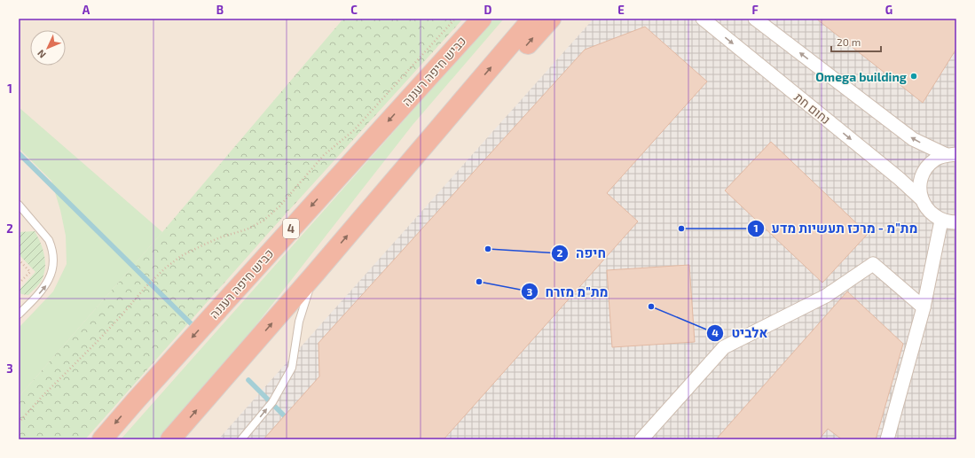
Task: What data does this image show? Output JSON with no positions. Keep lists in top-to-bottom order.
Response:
{
  "streets": {
    "highway": ["כביש חיפה רעננה", "4"],
    "street": ["נחום חת"]
  },
  "places": [
    "Omega building",
    "מת\"מ - מרכז תעשיות מדע",
    "חיפה",
    "מת\"מ מזרח",
    "אלביט"
  ],
  "scale_bar": "20 m",
  "north": "bottom left",
  "grid": {
    "columns": [
      "A",
      "B",
      "C",
      "D",
      "E",
      "F",
      "G"
    ],
    "rows": ["1", "2", "3"]
  }
}
